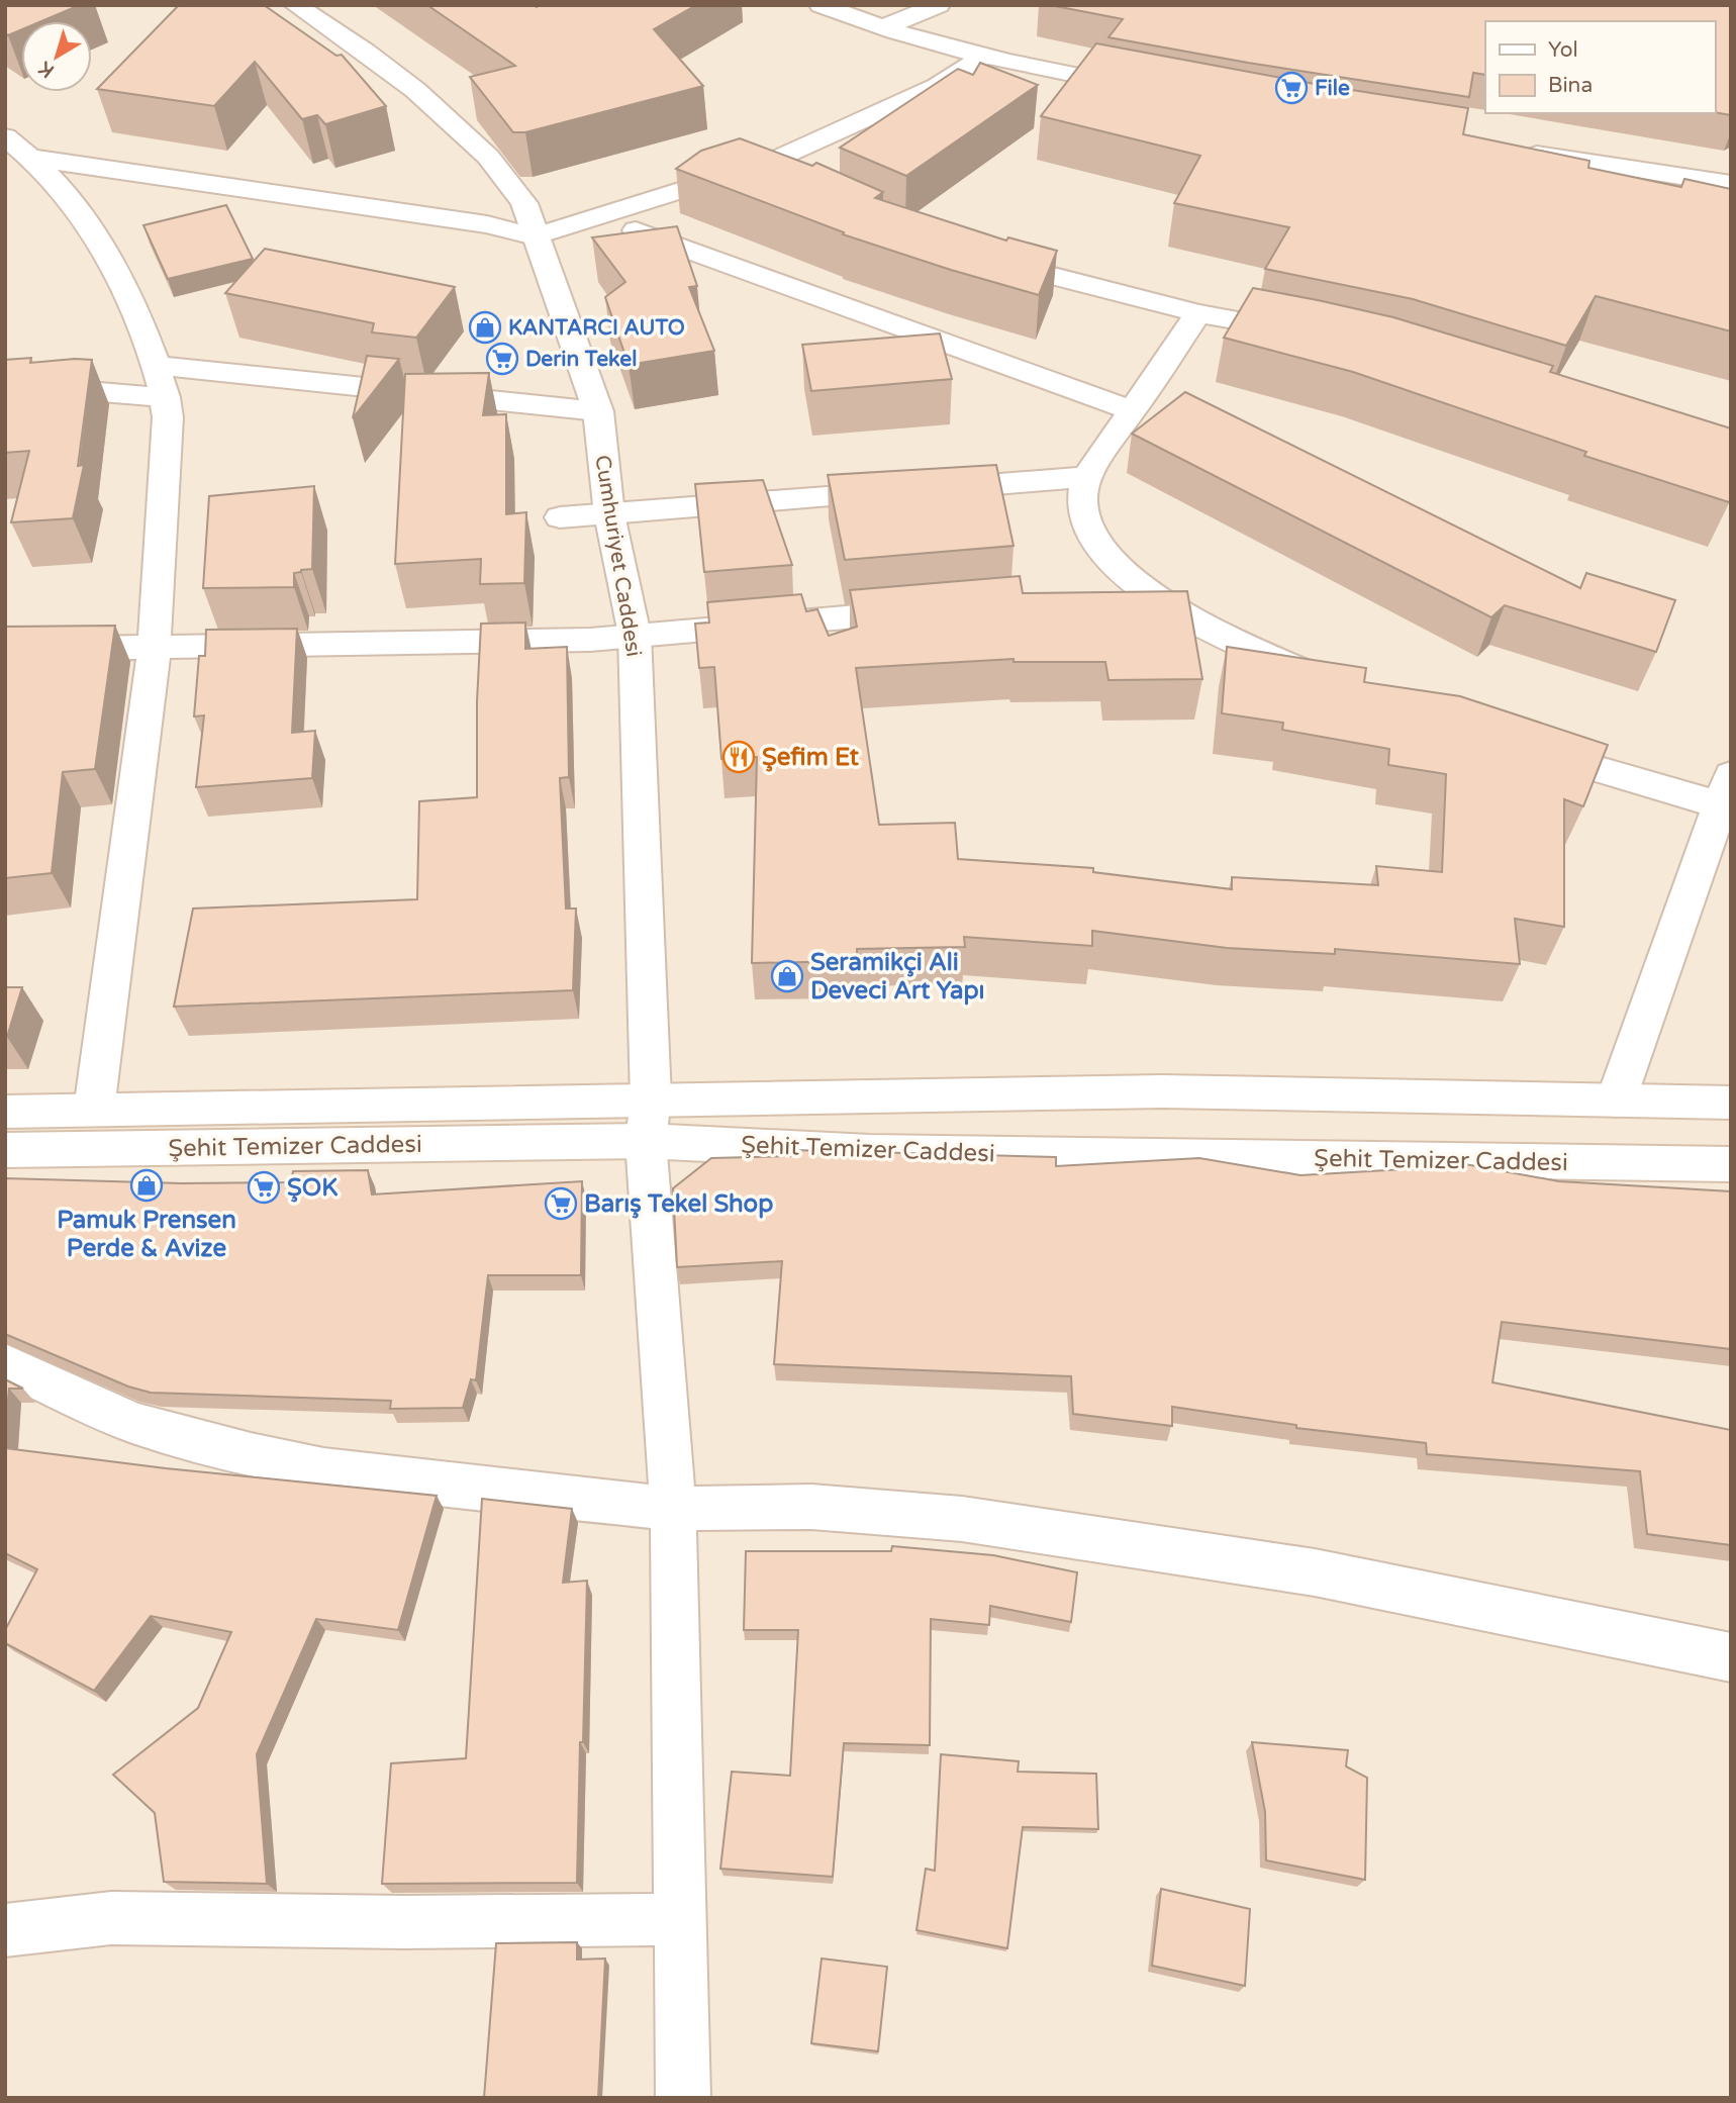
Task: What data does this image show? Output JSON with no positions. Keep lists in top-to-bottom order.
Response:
{
  "streets": {
    "street": ["Cumhuriyet Caddesi", "Şehit Temizer Caddesi"]
  },
  "crossings": [
    ["Cumhuriyet Caddesi", "Şehit Temizer Caddesi"]
  ],
  "places": {
    "supermarket": [
      "File",
      "Derin Tekel",
      "ŞOK",
      "Barış Tekel Shop"
    ],
    "shop": ["KANTARCI AUTO", "Seramikçi Ali Deveci Art Yapı", "Pamuk Prensen Perde & Avize"],
    "restaurant": ["Şefim Et"]
  },
  "legend": ["Yol", "Bina"],
  "north": "bottom left"
}
